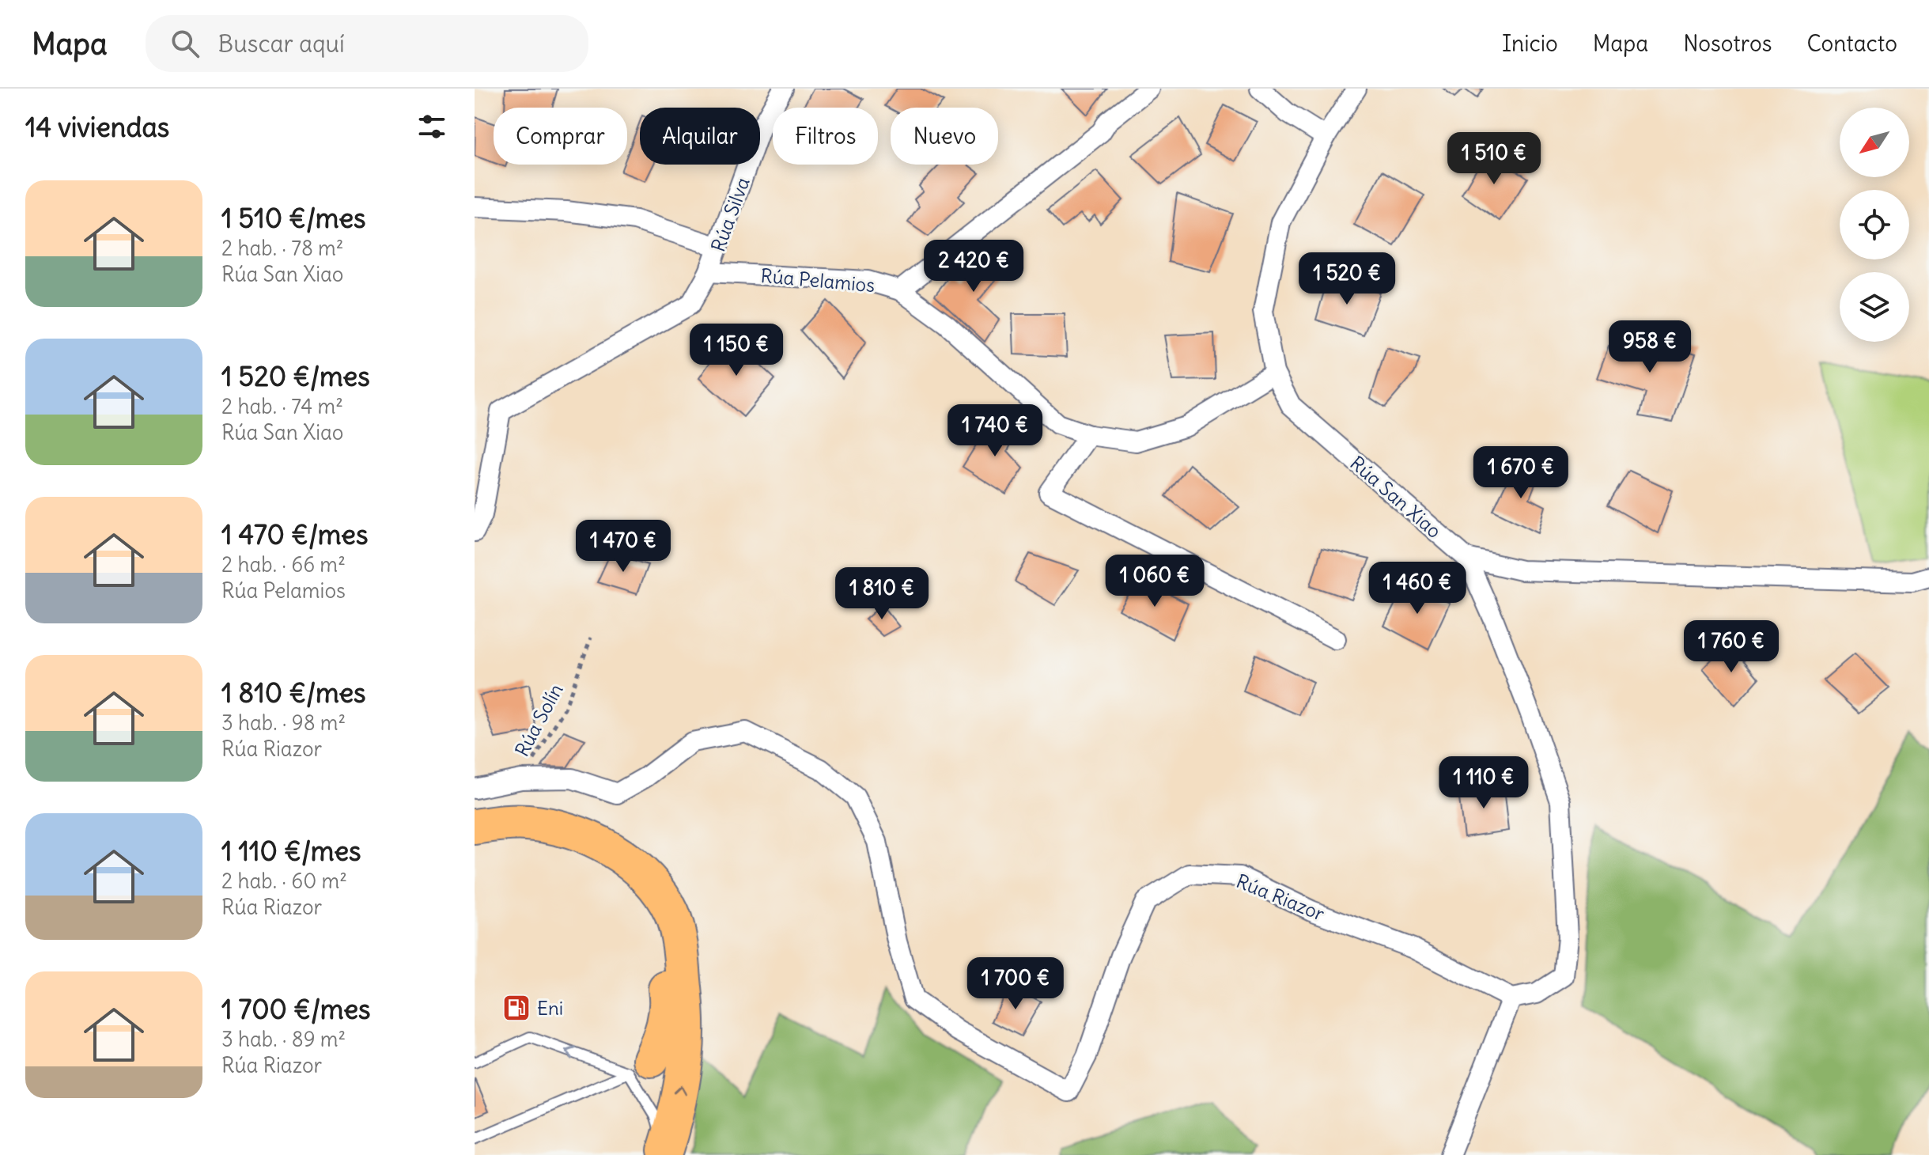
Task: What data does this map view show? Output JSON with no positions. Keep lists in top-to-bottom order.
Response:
{
  "streets": {
    "street": [
      "Rúa Silva",
      "Rúa Pelamios",
      "Rúa San Xiao",
      "Rúa Riazor"
    ],
    "path": ["Rúa Solín"]
  },
  "crossings": [
    ["Rúa Silva", "Rúa Pelamios"],
    ["Rúa Pelamios", "Rúa San Xiao"],
    ["Rúa Solín", "Rúa Riazor"]
  ],
  "places": {
    "fuel station": ["Eni"]
  },
  "north": "bottom left",
  "page": {
    "header": "Mapa",
    "search": "Buscar aquí",
    "nav": [
      "Inicio",
      "Mapa",
      "Nosotros",
      "Contacto"
    ],
    "heading": "14 viviendas",
    "chip": [
      "Comprar",
      "Alquilar",
      "Filtros",
      "Nuevo"
    ],
    "price": [
      "1 510 €",
      "2 420 €",
      "1 520 €",
      "958 €",
      "1 150 €",
      "1 740 €",
      "1 670 €",
      "1 470 €",
      "1 060 €",
      "1 460 €",
      "1 810 €",
      "1 760 €",
      "1 110 €",
      "1 700 €"
    ],
    "list": [
      {
        "name": "1 510 €/mes",
        "note": "2 hab. · 78 m² · Rúa San Xiao"
      },
      {
        "name": "1 520 €/mes",
        "note": "2 hab. · 74 m² · Rúa San Xiao"
      },
      {
        "name": "1 470 €/mes",
        "note": "2 hab. · 66 m² · Rúa Pelamios"
      },
      {
        "name": "1 810 €/mes",
        "note": "3 hab. · 98 m² · Rúa Riazor"
      },
      {
        "name": "1 110 €/mes",
        "note": "2 hab. · 60 m² · Rúa Riazor"
      },
      {
        "name": "1 700 €/mes",
        "note": "3 hab. · 89 m² · Rúa Riazor"
      }
    ]
  }
}
